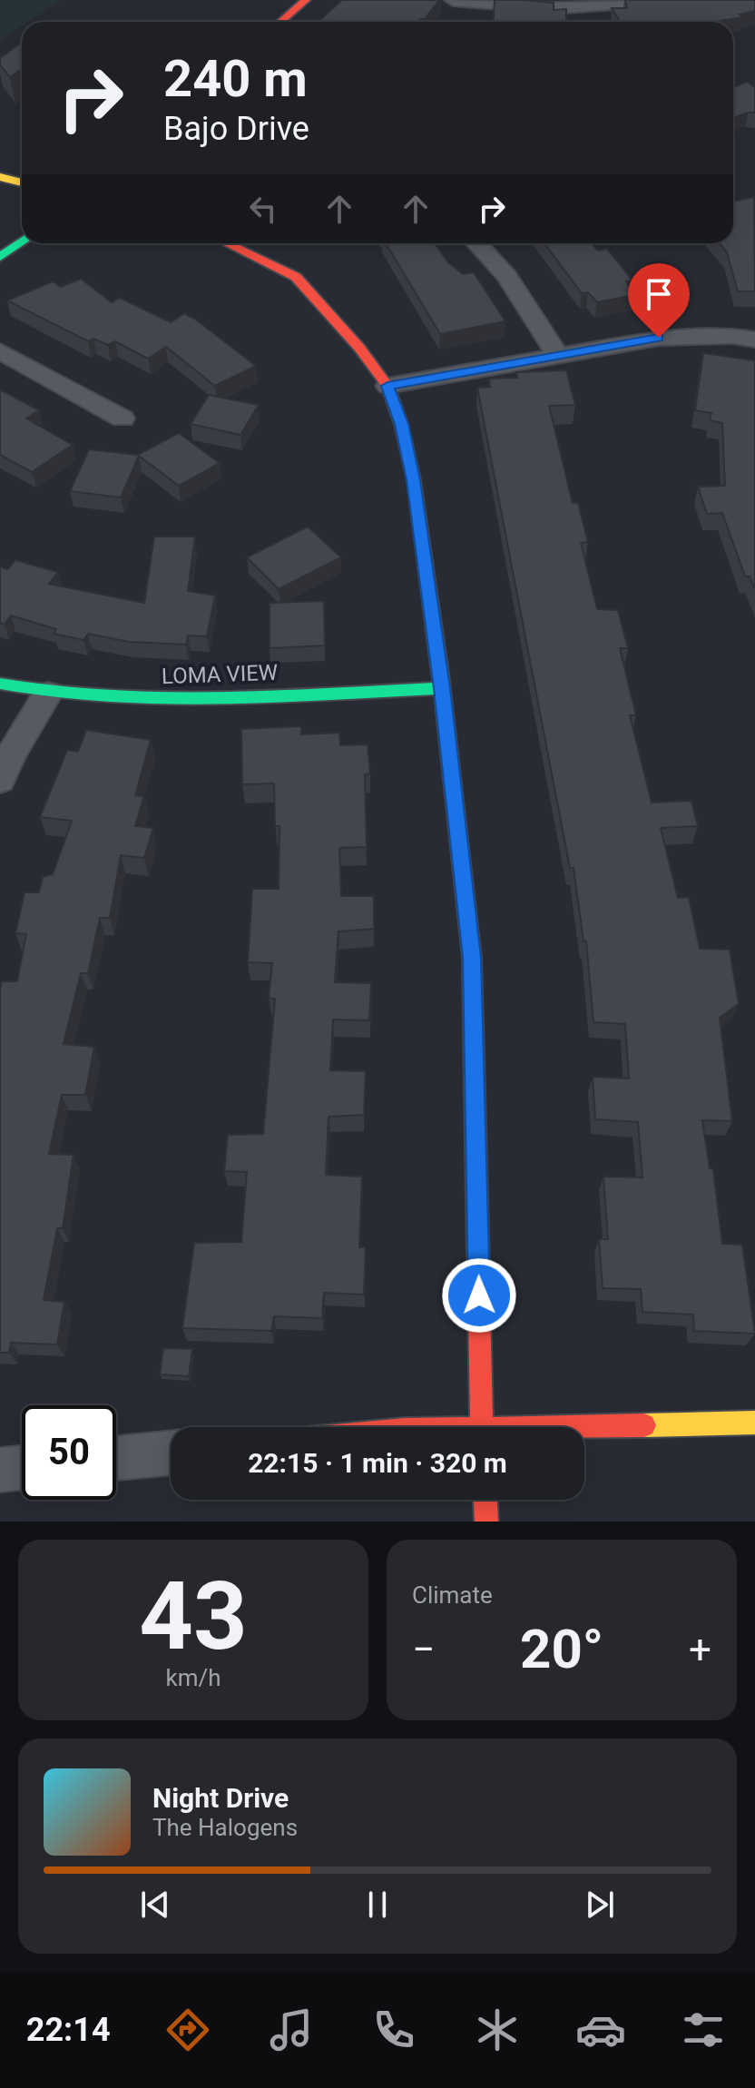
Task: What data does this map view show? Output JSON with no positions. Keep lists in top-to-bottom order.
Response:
{
  "streets": {
    "main road": ["LOMA VIEW"]
  },
  "page": {
    "turn": ["240 m", "Bajo Drive"],
    "limit": "50",
    "trip": "22:15 · 1 min · 320 m",
    "tile": [
      ["43", "km/h"],
      "Climate"
    ],
    "heat": ["−", "20°", "+"],
    "song": ["Night Drive", "The Halogens"],
    "tabs": "22:14"
  }
}
